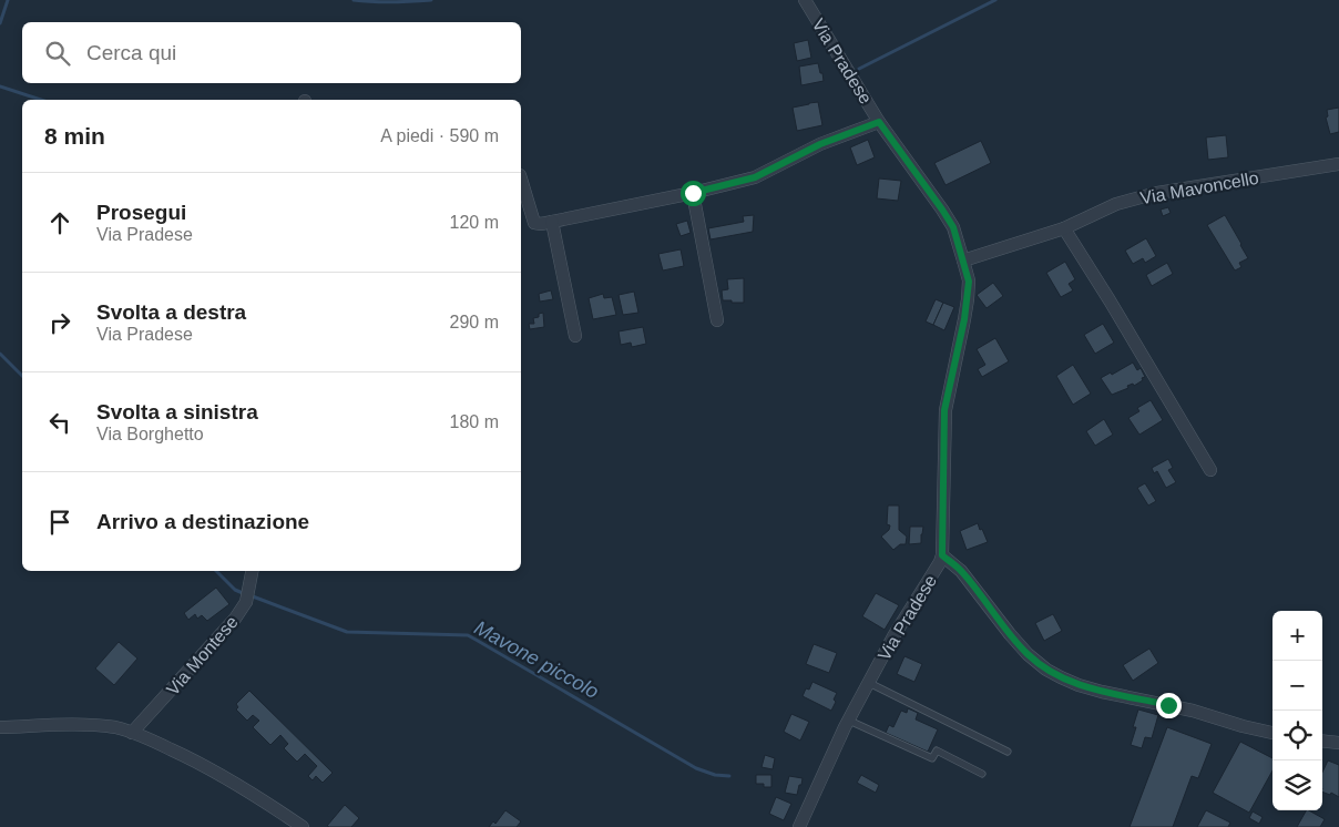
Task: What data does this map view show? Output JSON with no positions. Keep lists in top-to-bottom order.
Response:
{
  "streets": {
    "street": ["Via Pradese", "Via Mavoncello", "Via Montese"]
  },
  "water": ["Mavone piccolo"],
  "page": {
    "search": "Cerca qui",
    "heading": ["8 min", "A piedi · 590 m"],
    "list": [
      ["Prosegui", "Via Pradese", "120 m"],
      ["Svolta a destra", "Via Pradese", "290 m"],
      ["Svolta a sinistra", "Via Borghetto", "180 m"],
      "Arrivo a destinazione"
    ],
    "map_buttons": ["+", "−"]
  }
}
